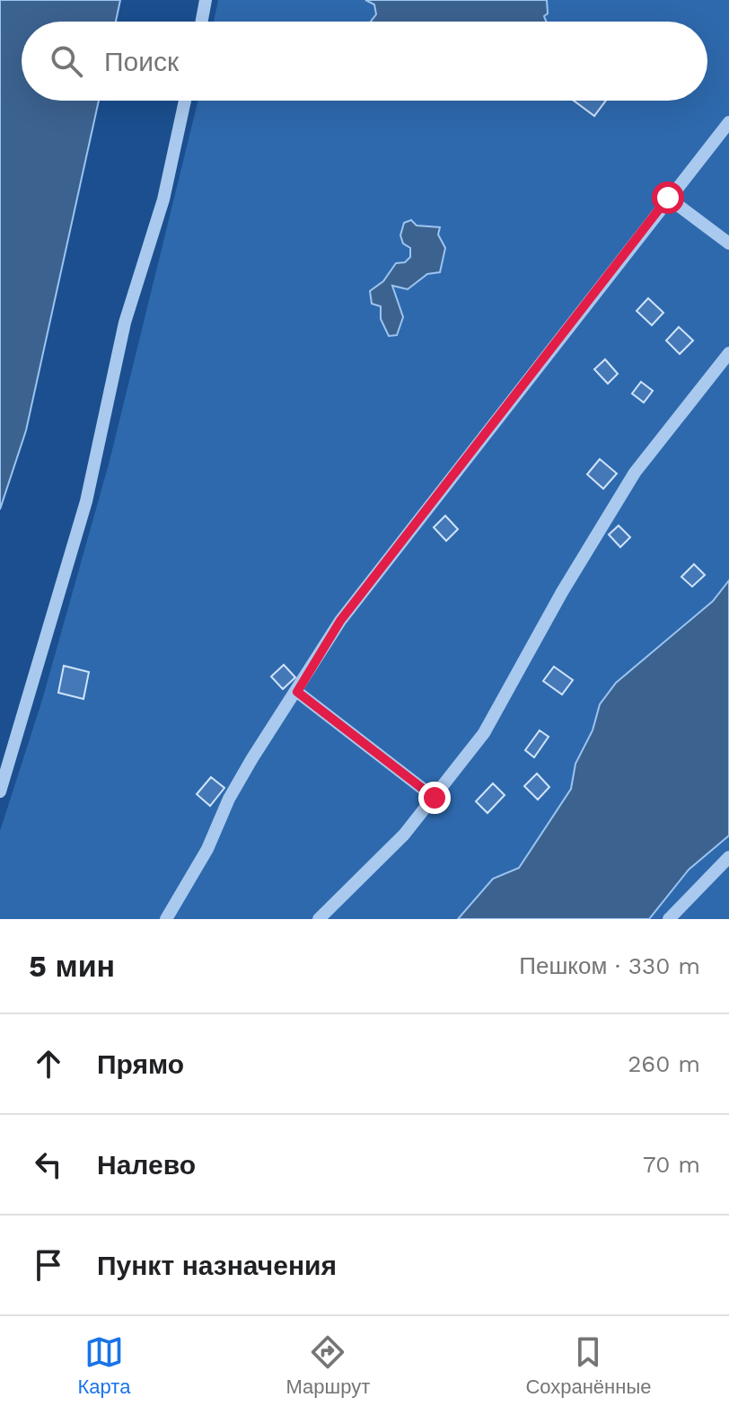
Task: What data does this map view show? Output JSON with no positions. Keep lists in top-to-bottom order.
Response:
{
  "page": {
    "search": "Поиск",
    "heading": ["5 мин", "Пешком · 330 m"],
    "list": [
      ["Прямо", "260 m"],
      ["Налево", "70 m"],
      "Пункт назначения"
    ],
    "nav": ["Карта", "Маршрут", "Сохранённые"]
  }
}
